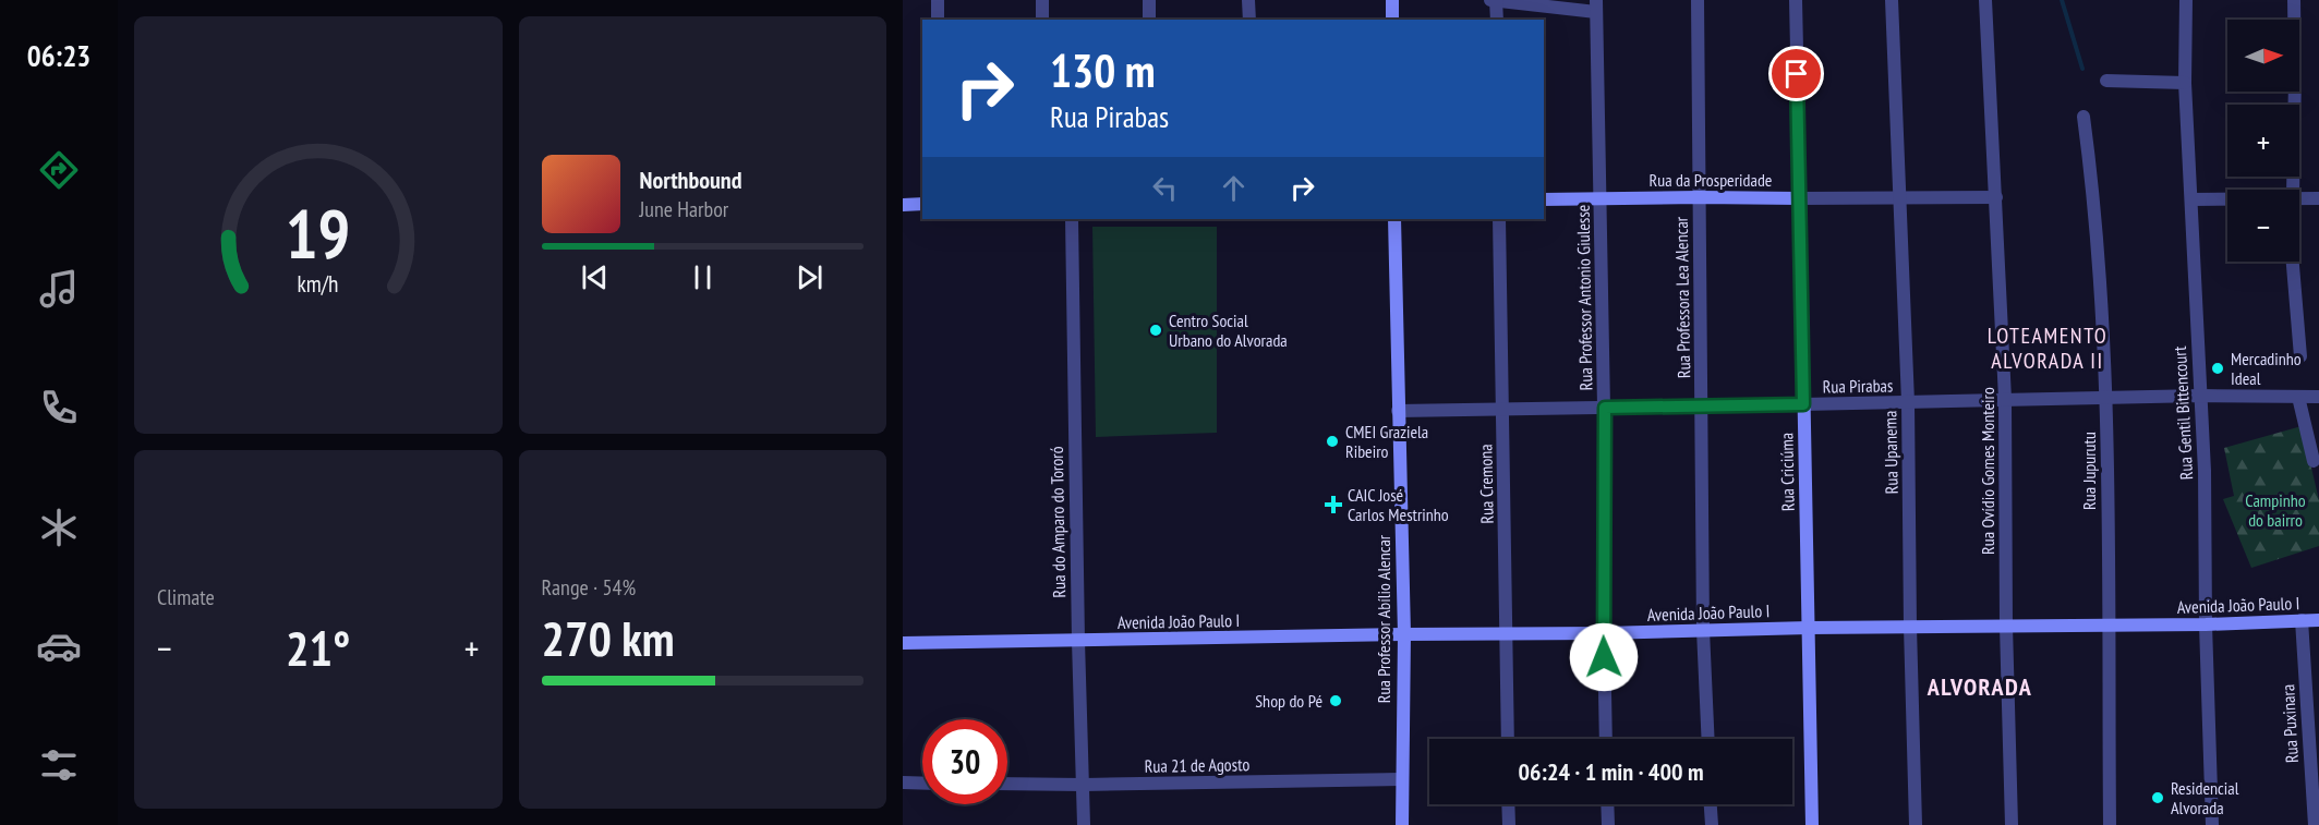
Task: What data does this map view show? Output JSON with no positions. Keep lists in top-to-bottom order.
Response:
{
  "streets": {
    "street": [
      "Rua da Prosperidade",
      "Rua Professor Antonio Giulesse",
      "Rua Professora Lea Alencar",
      "Rua Pirabas",
      "Rua Gentil Bittencourt",
      "Rua Upanema",
      "Rua Ovídio Gomes Monteiro",
      "Rua Jupurutu",
      "Rua Criciúma",
      "Rua Cremona",
      "Rua do Amparo do Tororó",
      "Avenida João Paulo I",
      "Rua Professor Abílio Alencar",
      "Rua Puxinara",
      "Rua 21 de Agosto"
    ]
  },
  "crossings": [
    ["Rua da Prosperidade", "Rua Professor Antonio Giulesse"],
    ["Rua da Prosperidade", "Rua Professora Lea Alencar"],
    ["Rua da Prosperidade", "Rua Upanema"],
    ["Rua da Prosperidade", "Rua Ovídio Gomes Monteiro"],
    ["Rua da Prosperidade", "Rua Criciúma"],
    ["Rua Professor Antonio Giulesse", "Rua Pirabas"],
    ["Rua Professor Antonio Giulesse", "Avenida João Paulo I"],
    ["Rua Professora Lea Alencar", "Rua Pirabas"],
    ["Rua Professora Lea Alencar", "Avenida João Paulo I"],
    ["Rua Pirabas", "Rua Gentil Bittencourt"],
    ["Rua Pirabas", "Rua Upanema"],
    ["Rua Pirabas", "Rua Ovídio Gomes Monteiro"],
    ["Rua Pirabas", "Rua Jupurutu"],
    ["Rua Pirabas", "Rua Criciúma"],
    ["Rua Pirabas", "Rua Cremona"],
    ["Rua Pirabas", "Rua Professor Abílio Alencar"],
    ["Rua Gentil Bittencourt", "Avenida João Paulo I"],
    ["Rua Upanema", "Avenida João Paulo I"],
    ["Rua Ovídio Gomes Monteiro", "Avenida João Paulo I"],
    ["Rua Jupurutu", "Avenida João Paulo I"],
    ["Rua Criciúma", "Avenida João Paulo I"],
    ["Rua Cremona", "Avenida João Paulo I"],
    ["Rua do Amparo do Tororó", "Avenida João Paulo I"],
    ["Rua do Amparo do Tororó", "Rua 21 de Agosto"],
    ["Avenida João Paulo I", "Rua Professor Abílio Alencar"],
    ["Avenida João Paulo I", "Rua Puxinara"],
    ["Rua Professor Abílio Alencar", "Rua 21 de Agosto"]
  ],
  "districts": ["LOTEAMENTO ALVORADA II", "ALVORADA"],
  "parks": ["Campinho do bairro"],
  "places": {
    "other": [
      "Centro Social Urbano do Alvorada",
      "Mercadinho Ideal",
      "CMEI Graziela Ribeiro",
      "Shop do Pé",
      "Residencial Alvorada"
    ],
    "health": ["CAIC José Carlos Mestrinho"]
  },
  "north": "right",
  "page": {
    "tabs": "06:23",
    "map_buttons": ["+", "−"],
    "turn": ["130 m", "Rua Pirabas"],
    "song": ["Northbound", "June Harbor"],
    "tile": [
      "Climate",
      ["Range · 54%", "270 km"]
    ],
    "heat": ["−", "21°", "+"],
    "limit": "30",
    "trip": "06:24 · 1 min · 400 m",
    "gauge": ["19", "km/h"]
  }
}
